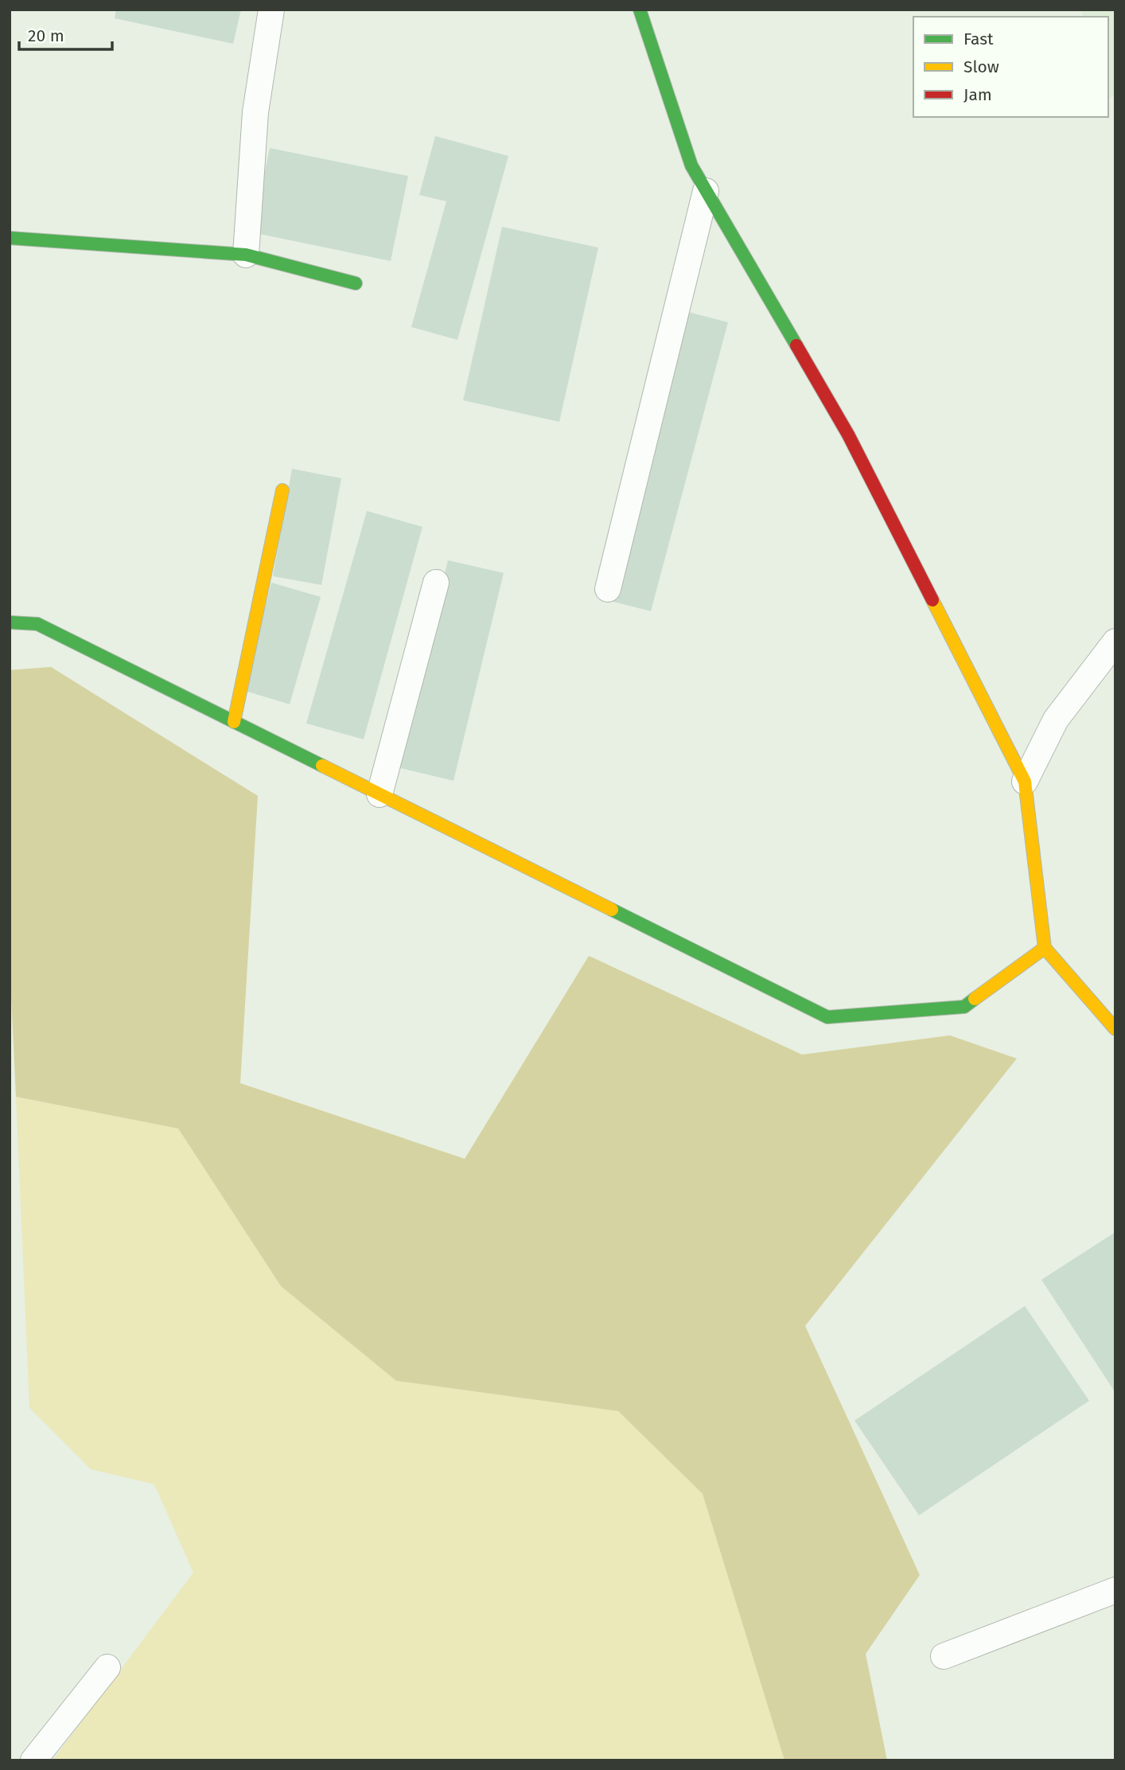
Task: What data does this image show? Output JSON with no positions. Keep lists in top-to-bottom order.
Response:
{
  "legend": ["Fast", "Slow", "Jam"],
  "scale_bar": "20 m"
}
